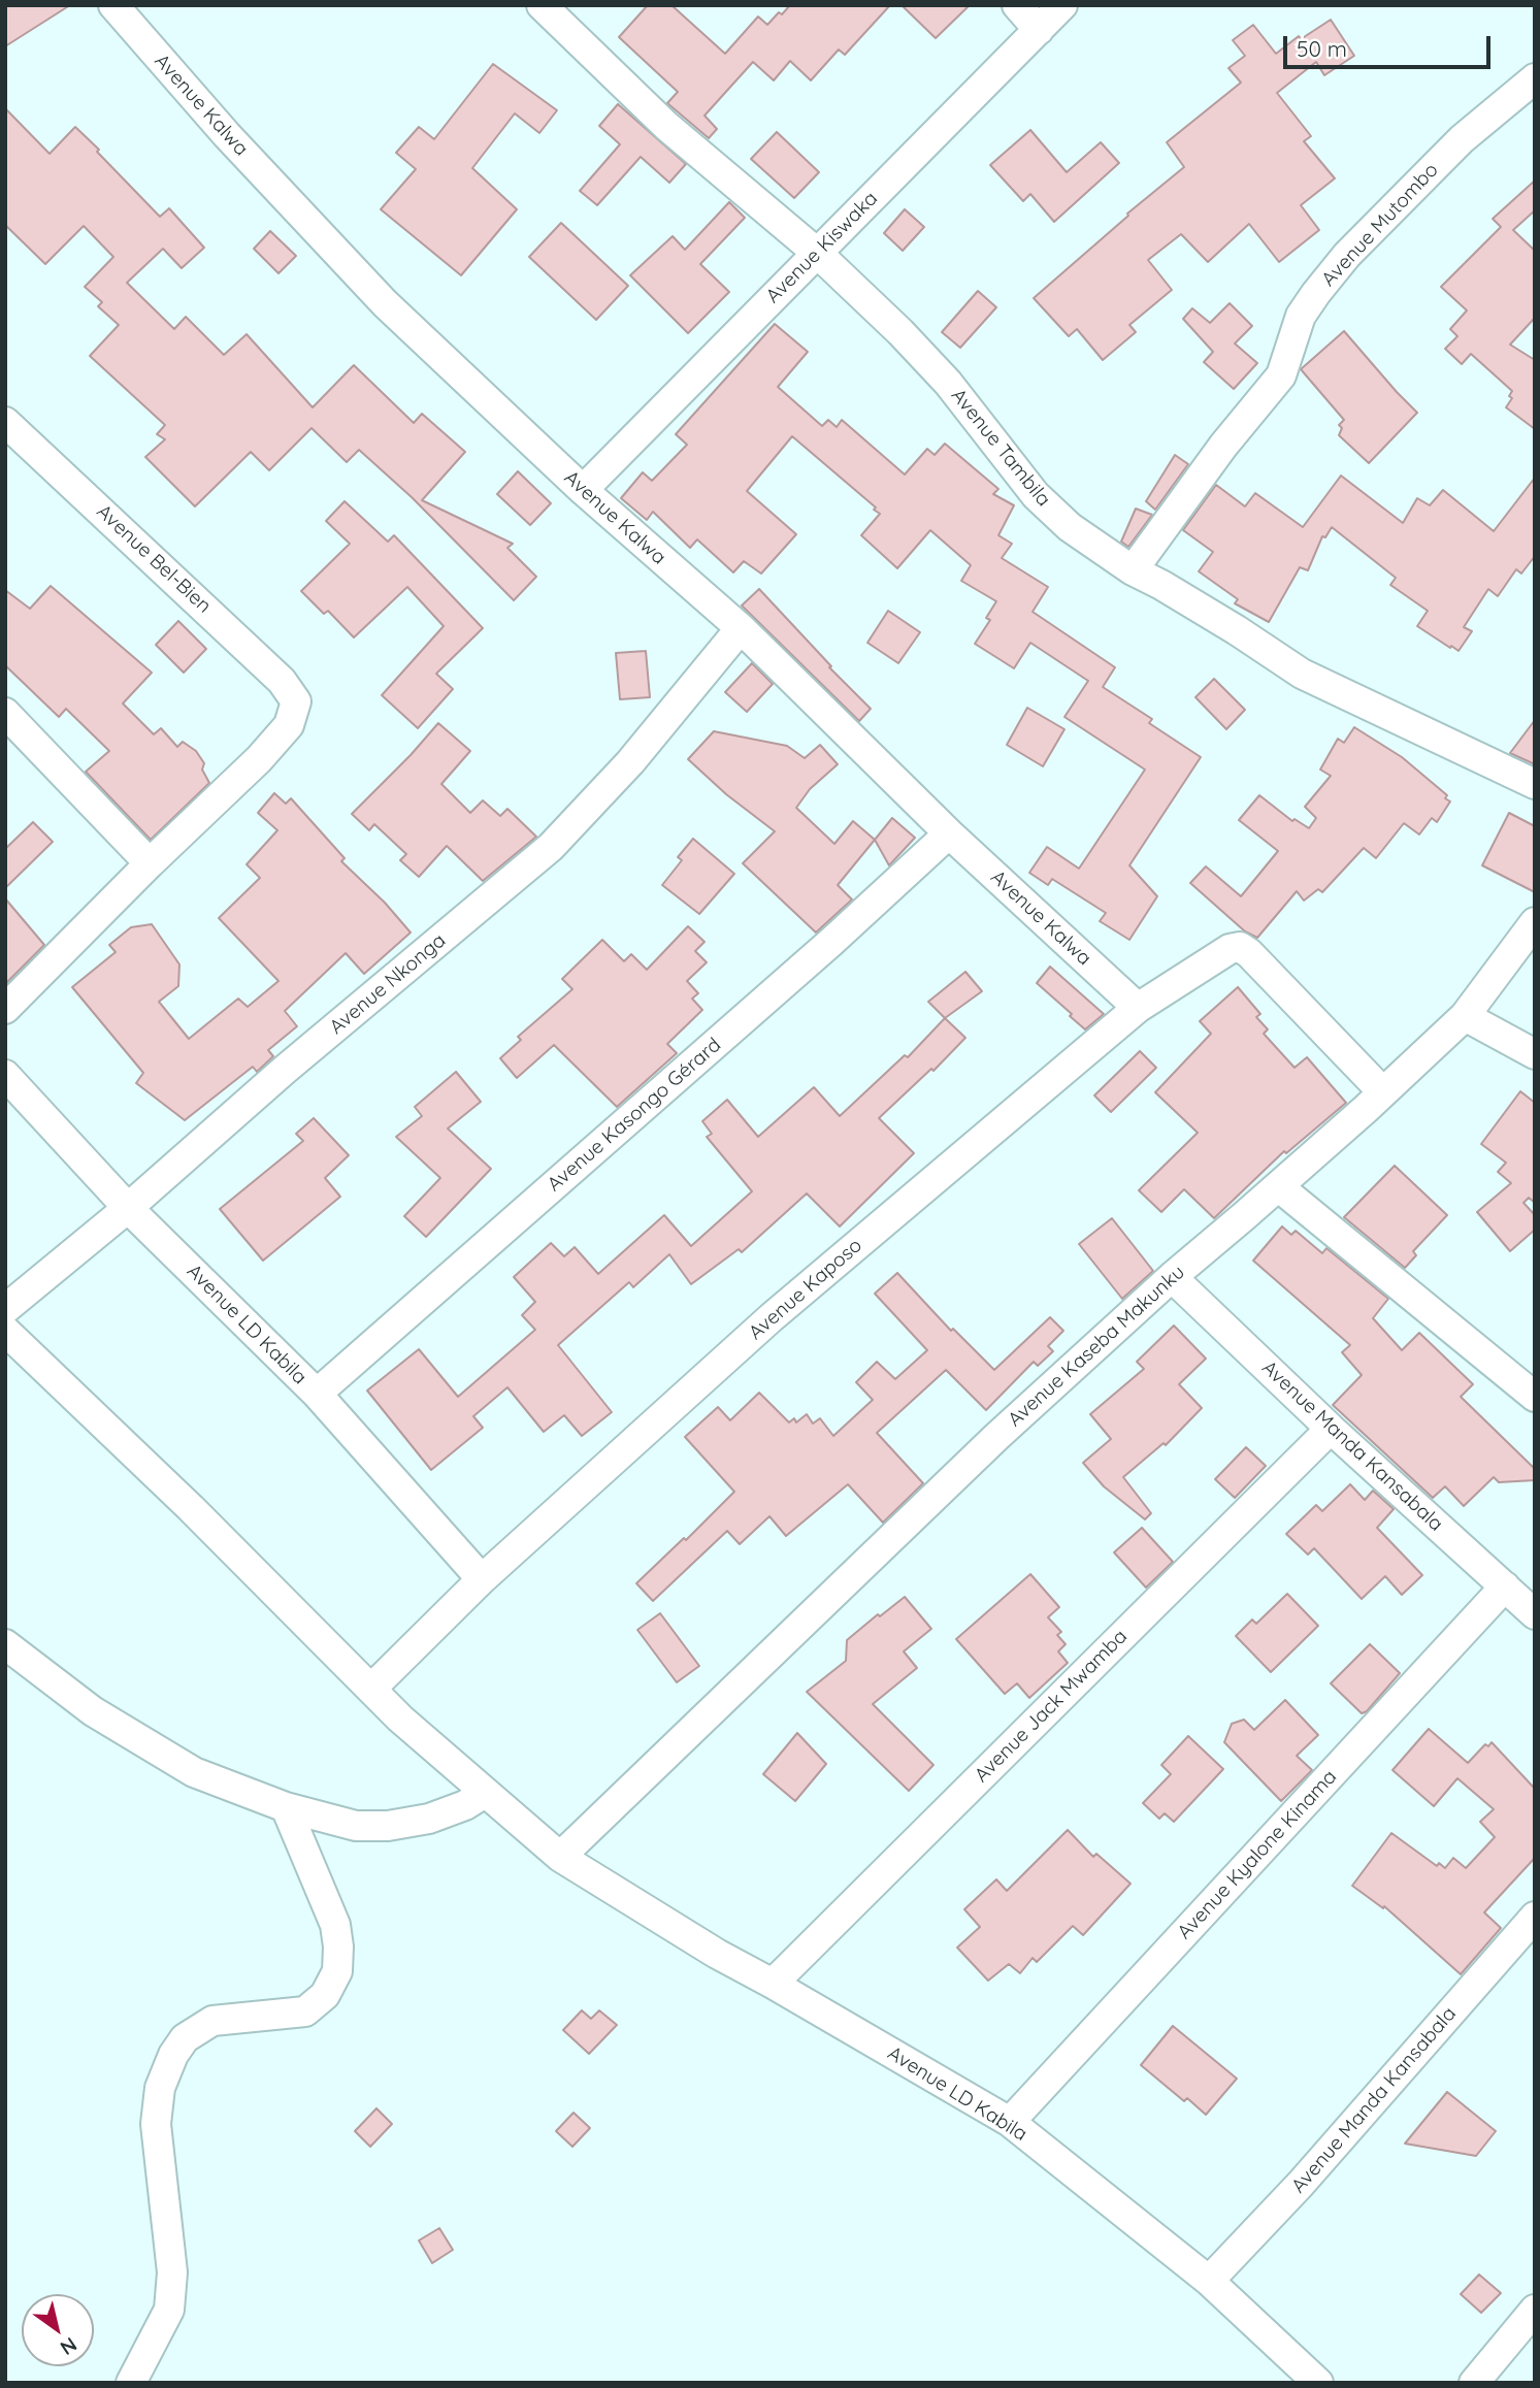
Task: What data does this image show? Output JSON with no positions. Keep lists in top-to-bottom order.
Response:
{
  "streets": {
    "street": [
      "Avenue Kalwa",
      "Avenue Mutombo",
      "Avenue Kiswaka",
      "Avenue Tambila",
      "Avenue Bel-Bien",
      "Avenue Nkonga",
      "Avenue Kasongo Gérard",
      "Avenue Kaposo",
      "Avenue LD Kabila",
      "Avenue Kaseba Makunku",
      "Avenue Manda Kansabala",
      "Avenue Jack Mwamba",
      "Avenue Kyalone Kinama"
    ]
  },
  "crossings": [
    ["Avenue Kalwa", "Avenue Kiswaka"],
    ["Avenue Kalwa", "Avenue Nkonga"],
    ["Avenue Kalwa", "Avenue Kasongo Gérard"],
    ["Avenue Kalwa", "Avenue Kaposo"],
    ["Avenue Mutombo", "Avenue Tambila"],
    ["Avenue Kiswaka", "Avenue Tambila"],
    ["Avenue Nkonga", "Avenue LD Kabila"],
    ["Avenue Kasongo Gérard", "Avenue LD Kabila"],
    ["Avenue Kaposo", "Avenue LD Kabila"],
    ["Avenue Kaposo", "Avenue Kaseba Makunku"],
    ["Avenue LD Kabila", "Avenue Kaseba Makunku"],
    ["Avenue LD Kabila", "Avenue Manda Kansabala"],
    ["Avenue LD Kabila", "Avenue Jack Mwamba"],
    ["Avenue LD Kabila", "Avenue Kyalone Kinama"],
    ["Avenue Kaseba Makunku", "Avenue Manda Kansabala"],
    ["Avenue Manda Kansabala", "Avenue Jack Mwamba"],
    ["Avenue Manda Kansabala", "Avenue Kyalone Kinama"]
  ],
  "scale_bar": "50 m",
  "north": "bottom right"
}
